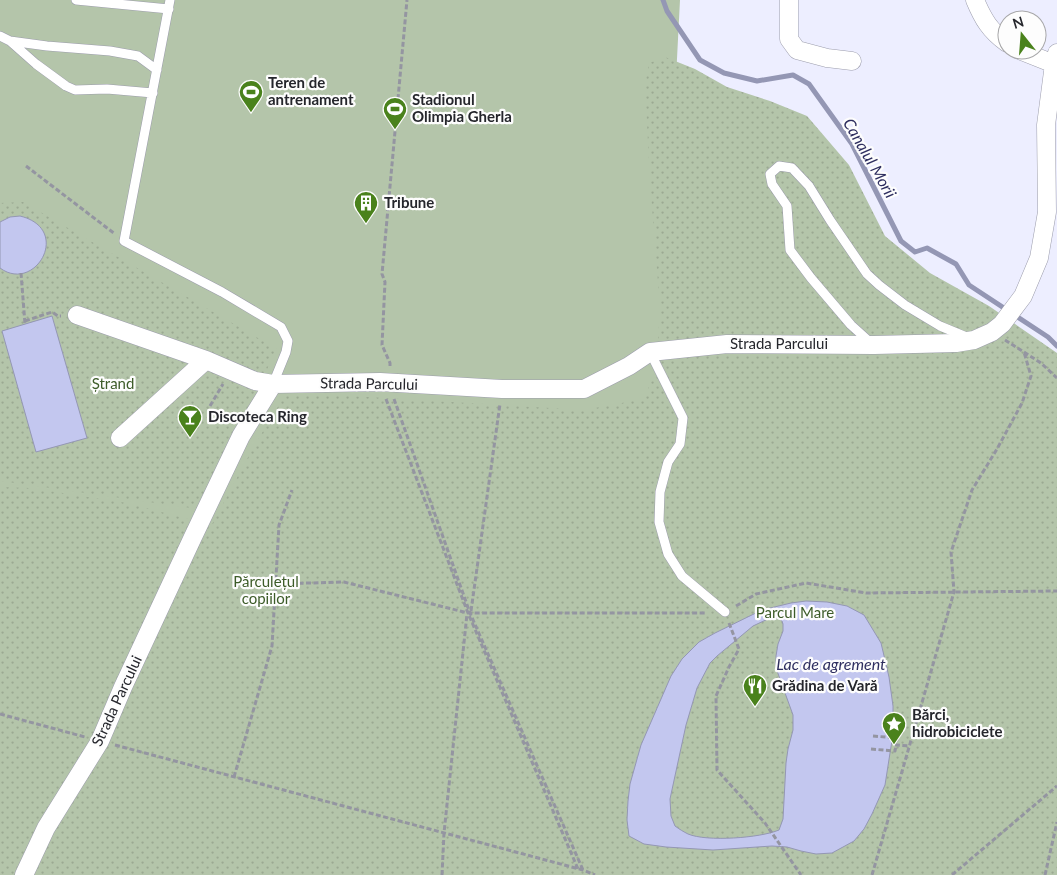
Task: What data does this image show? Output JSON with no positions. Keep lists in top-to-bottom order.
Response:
{
  "streets": {
    "street": ["Strada Parcului"]
  },
  "water": ["Canalul Morii", "Lac de agrement"],
  "parks": ["Ștrand", "Părculețul copiilor", "Parcul Mare"],
  "places": {
    "sports": ["Teren de antrenament", "Stadionul Olimpia Gherla"],
    "building": ["Tribune"],
    "bar": ["Discoteca Ring"],
    "restaurant": ["Grădina de Vară"],
    "place": ["Bărci, hidrobiciclete"]
  },
  "north": "top"
}
